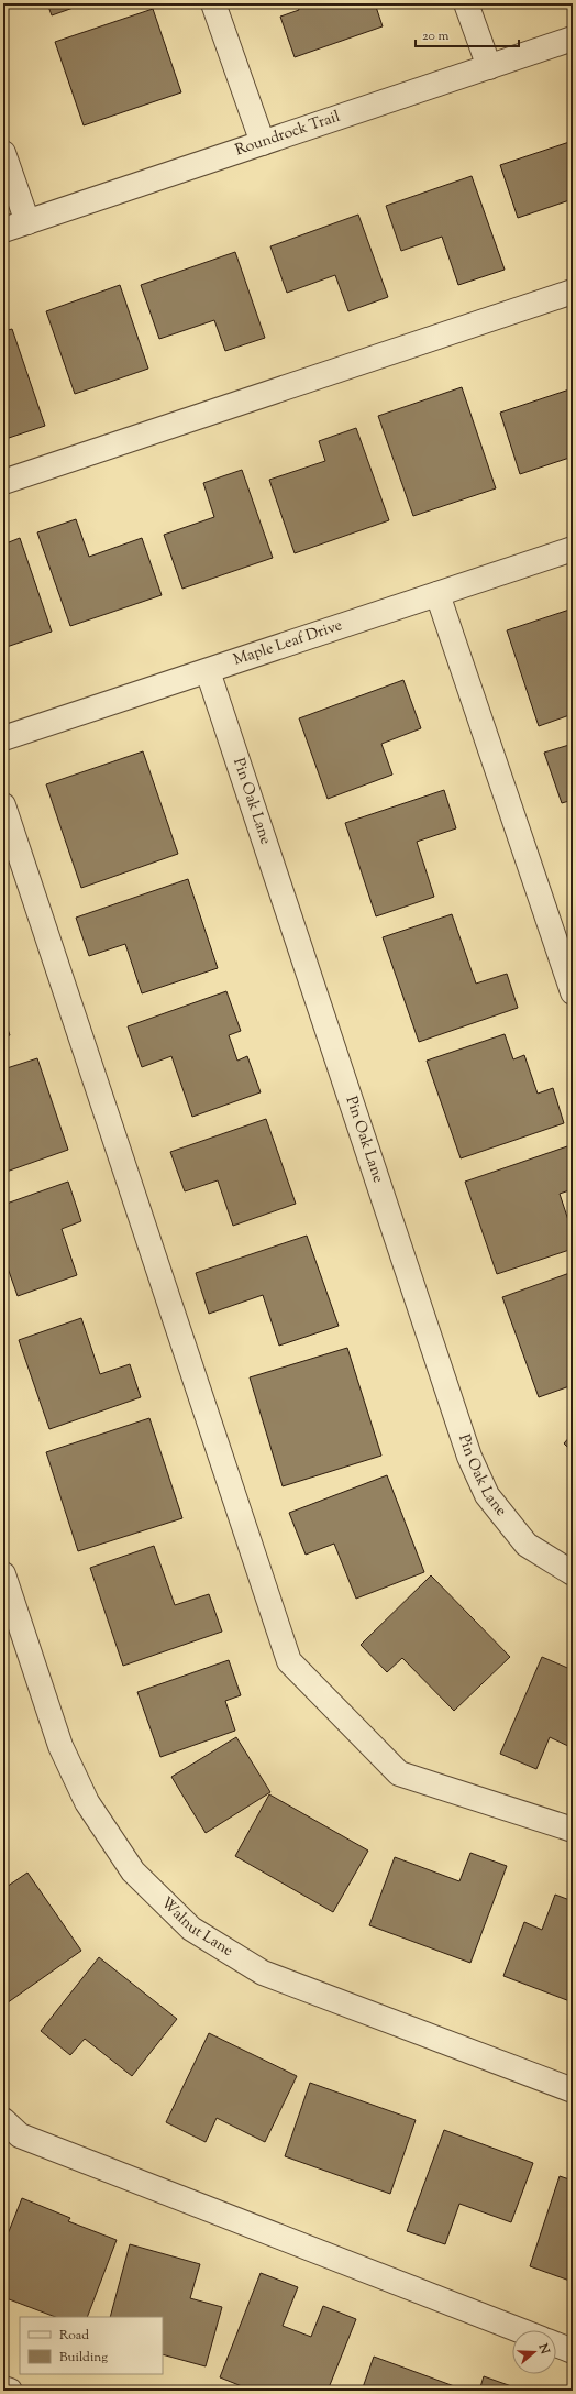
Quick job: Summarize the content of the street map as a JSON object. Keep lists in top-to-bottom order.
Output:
{
  "streets": {
    "street": [
      "Roundrock Trail",
      "Maple Leaf Drive",
      "Pin Oak Lane",
      "Walnut Lane"
    ]
  },
  "crossings": [
    ["Maple Leaf Drive", "Pin Oak Lane"]
  ],
  "legend": ["Road", "Building"],
  "scale_bar": "20 m",
  "north": "right"
}
